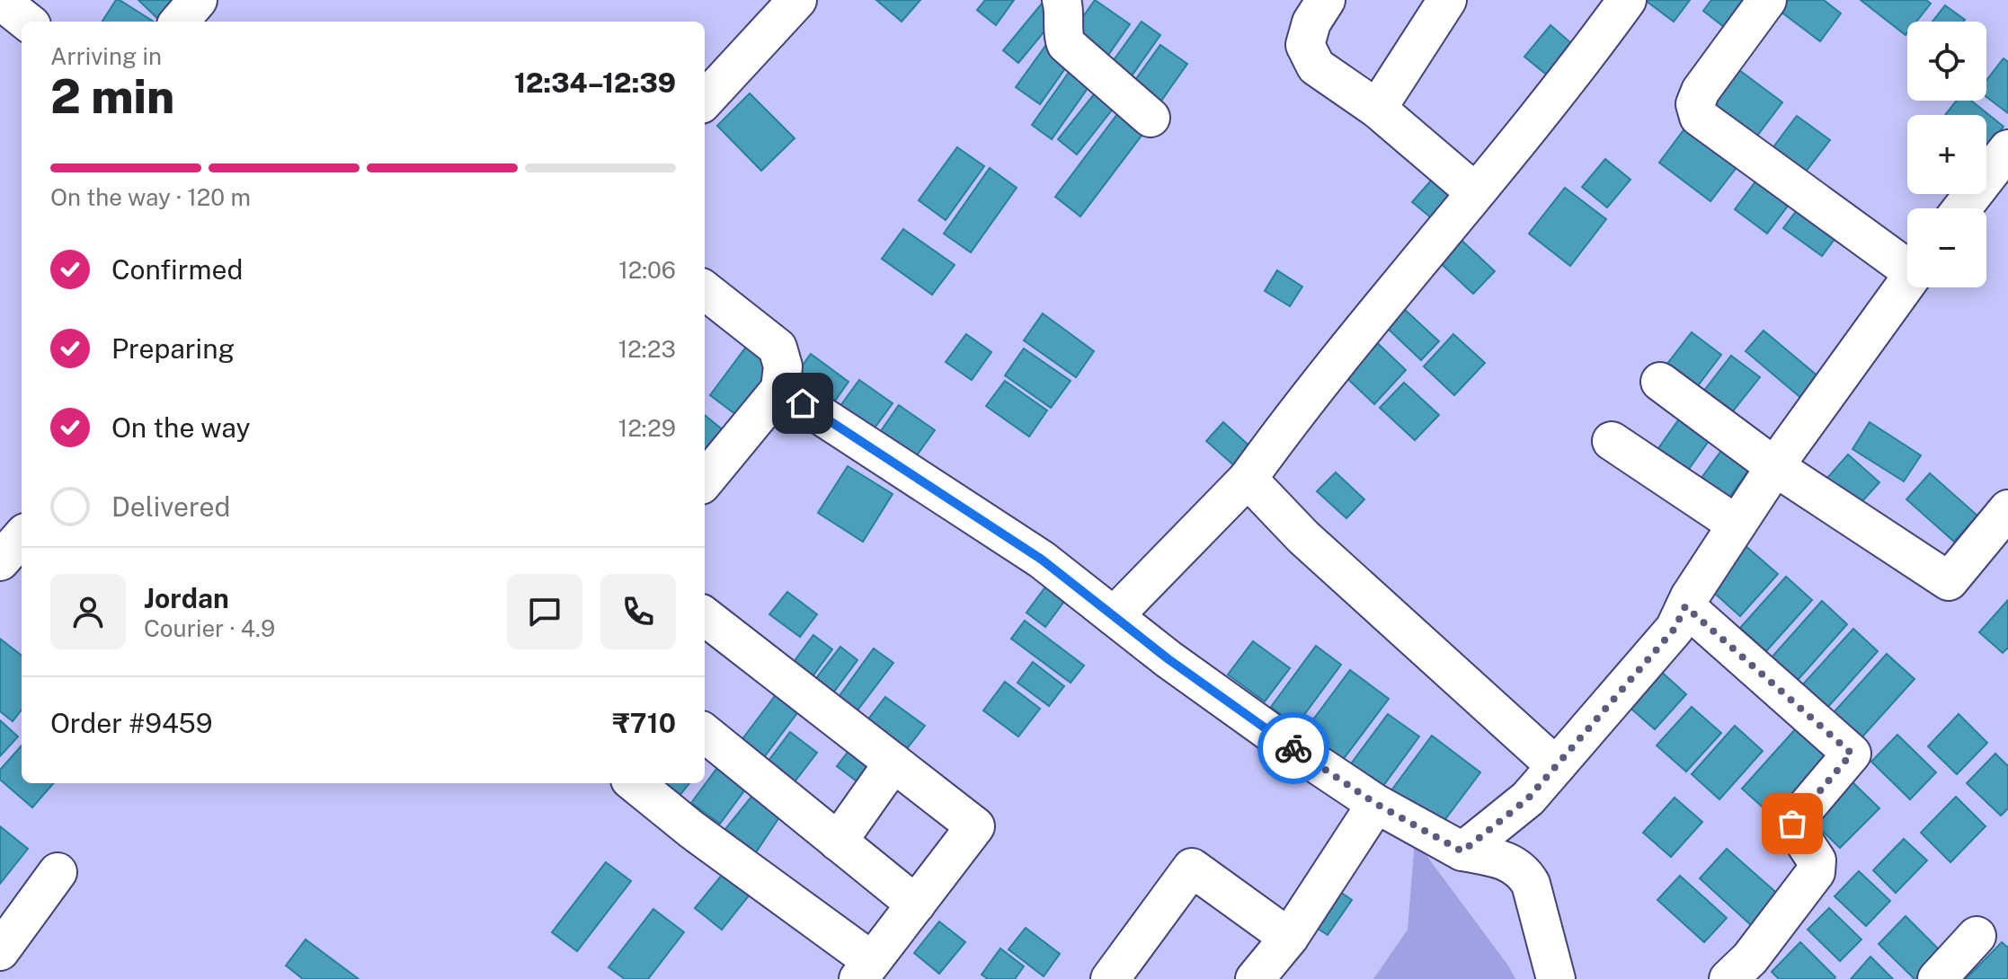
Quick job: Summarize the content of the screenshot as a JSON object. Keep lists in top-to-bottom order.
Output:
{
  "page": {
    "map_buttons": ["+", "−"],
    "heading": ["2 min", "Arriving in", "12:34–12:39"],
    "panel": [
      "Jordan",
      "Courier · 4.9",
      "Order #9459",
      "₹710"
    ],
    "bar": "On the way · 120 m",
    "list": [
      ["Confirmed", "12:06"],
      ["Preparing", "12:23"],
      ["On the way", "12:29"],
      "Delivered"
    ]
  }
}
